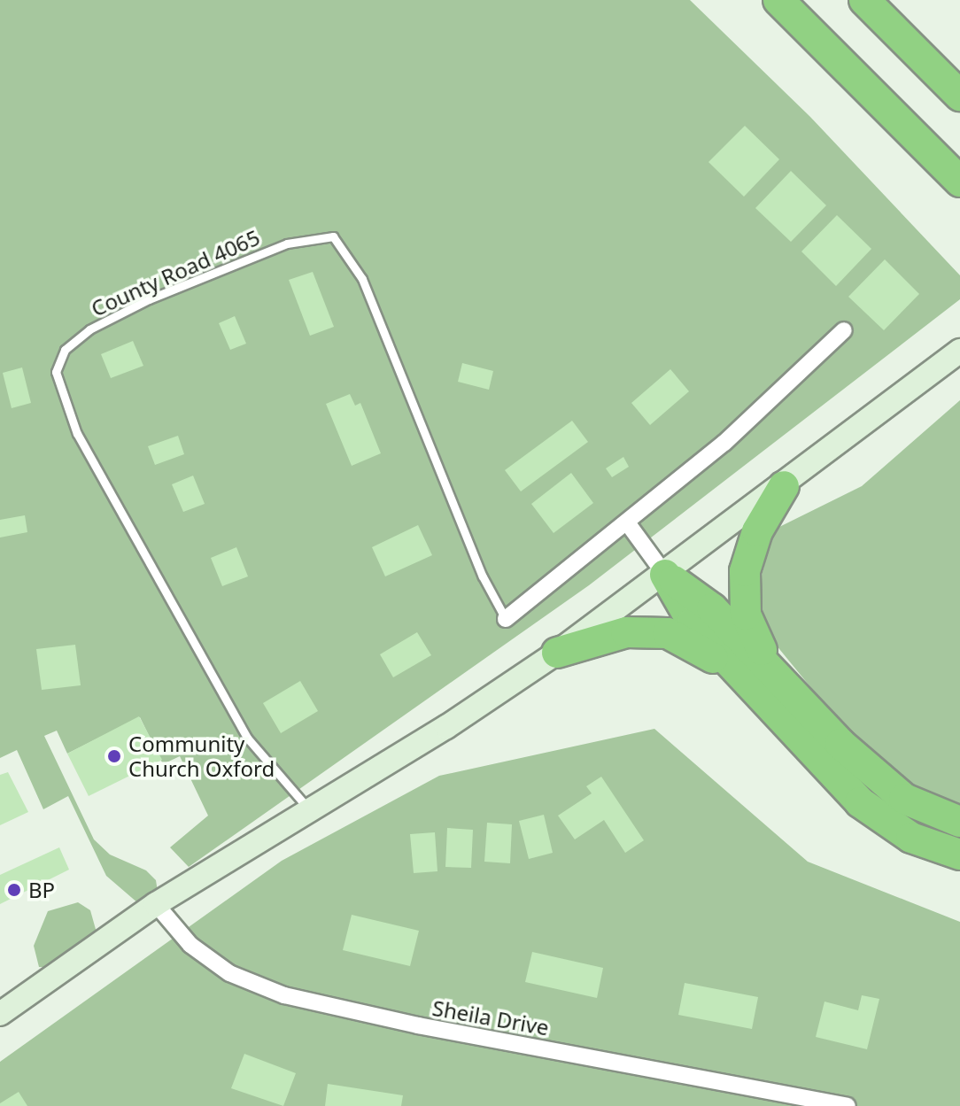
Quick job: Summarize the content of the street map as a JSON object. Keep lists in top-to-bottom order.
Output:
{
  "streets": {
    "street": ["Sheila Drive"],
    "lane": ["County Road 4065"]
  },
  "places": ["Community Church Oxford", "BP"]
}
